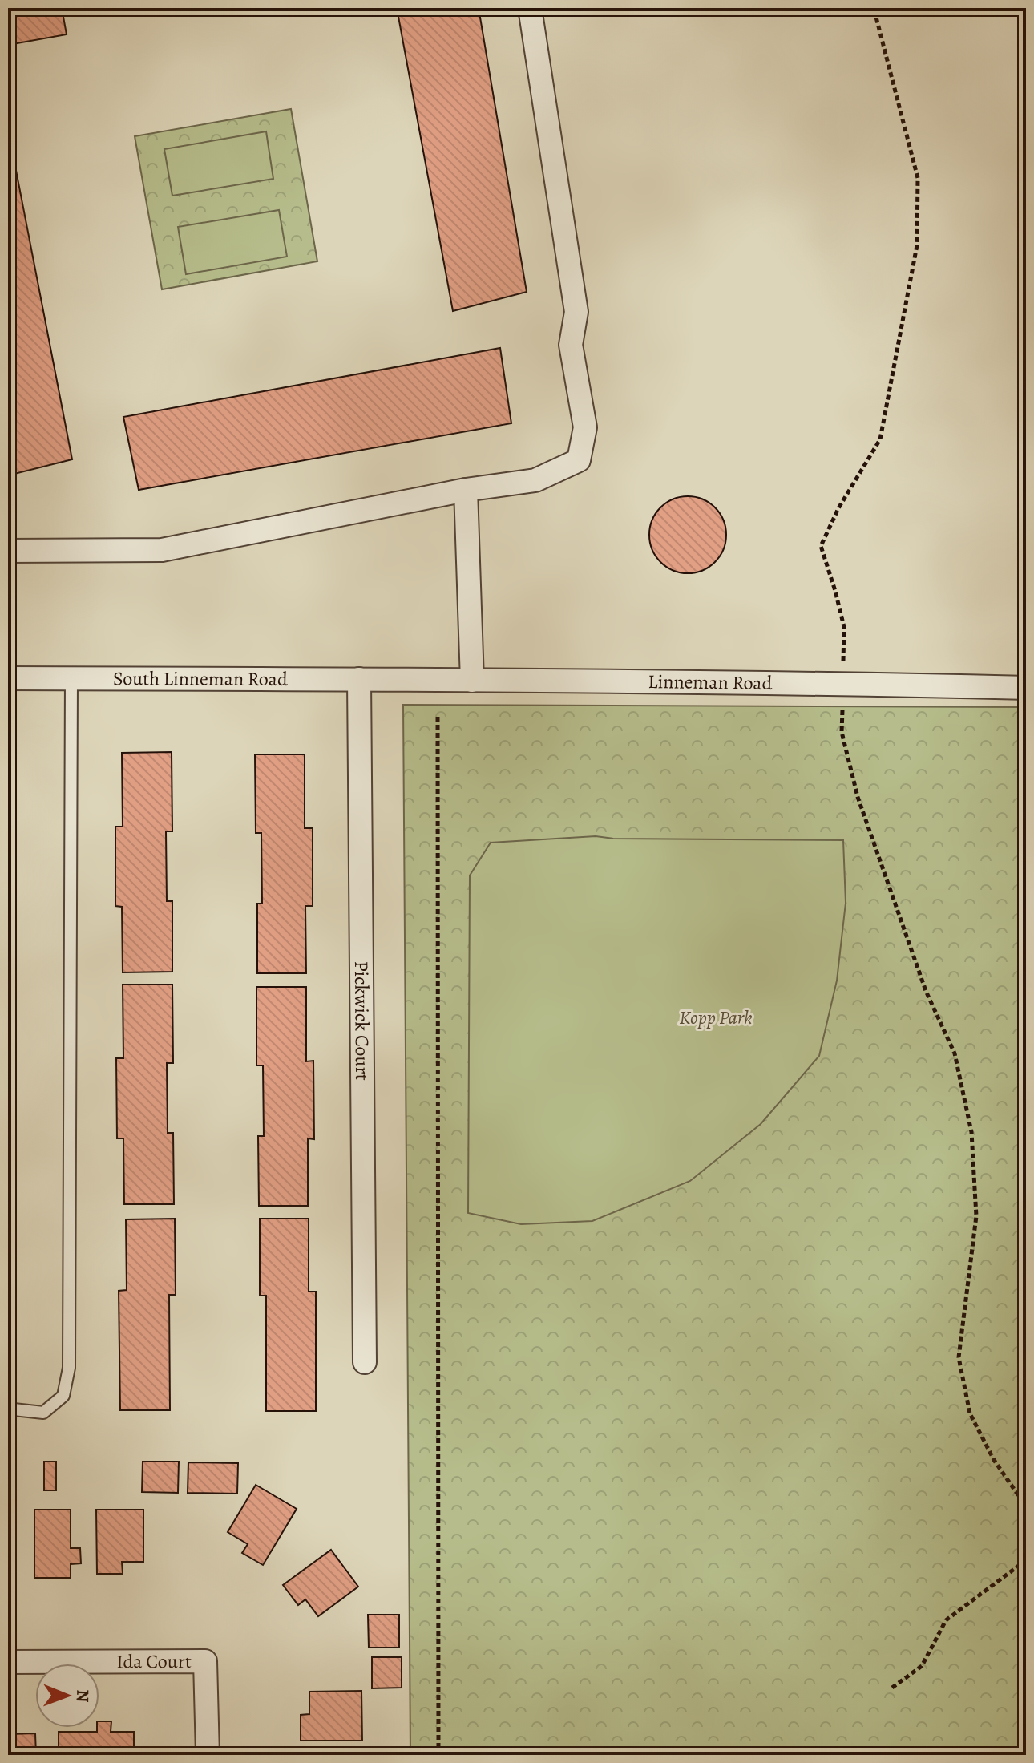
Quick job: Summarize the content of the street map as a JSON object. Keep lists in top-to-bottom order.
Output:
{
  "streets": {
    "street": [
      "South Linneman Road",
      "Linneman Road",
      "Pickwick Court",
      "Ida Court"
    ]
  },
  "crossings": [
    ["South Linneman Road", "Linneman Road"],
    ["South Linneman Road", "Pickwick Court"]
  ],
  "parks": ["Kopp Park"],
  "north": "right"
}
